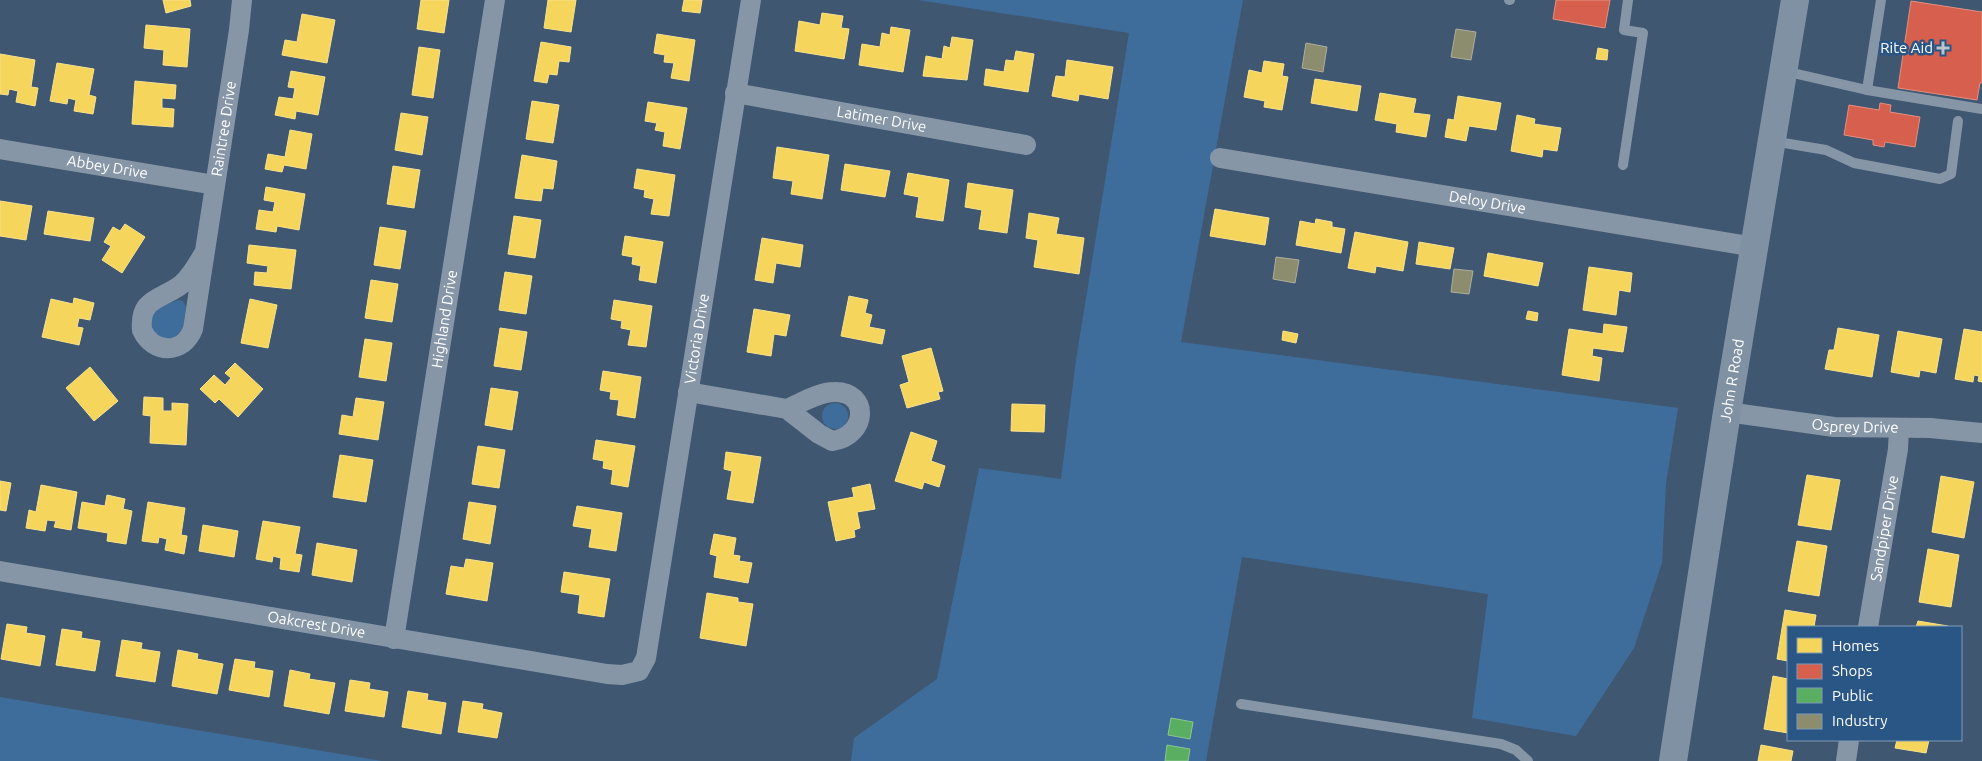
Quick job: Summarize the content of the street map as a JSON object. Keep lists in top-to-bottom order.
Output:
{
  "streets": {
    "main road": ["John R Road"],
    "street": [
      "Latimer Drive",
      "Raintree Drive",
      "Abbey Drive",
      "Deloy Drive",
      "Highland Drive",
      "Victoria Drive",
      "Osprey Drive",
      "Sandpiper Drive",
      "Oakcrest Drive"
    ]
  },
  "crossings": [
    ["Latimer Drive", "Victoria Drive"],
    ["Raintree Drive", "Abbey Drive"],
    ["Deloy Drive", "John R Road"],
    ["Highland Drive", "Oakcrest Drive"],
    ["Victoria Drive", "Oakcrest Drive"],
    ["John R Road", "Osprey Drive"],
    ["Osprey Drive", "Sandpiper Drive"]
  ],
  "places": {
    "health": ["Rite Aid"]
  },
  "legend": [
    "Homes",
    "Shops",
    "Public",
    "Industry"
  ]
}
